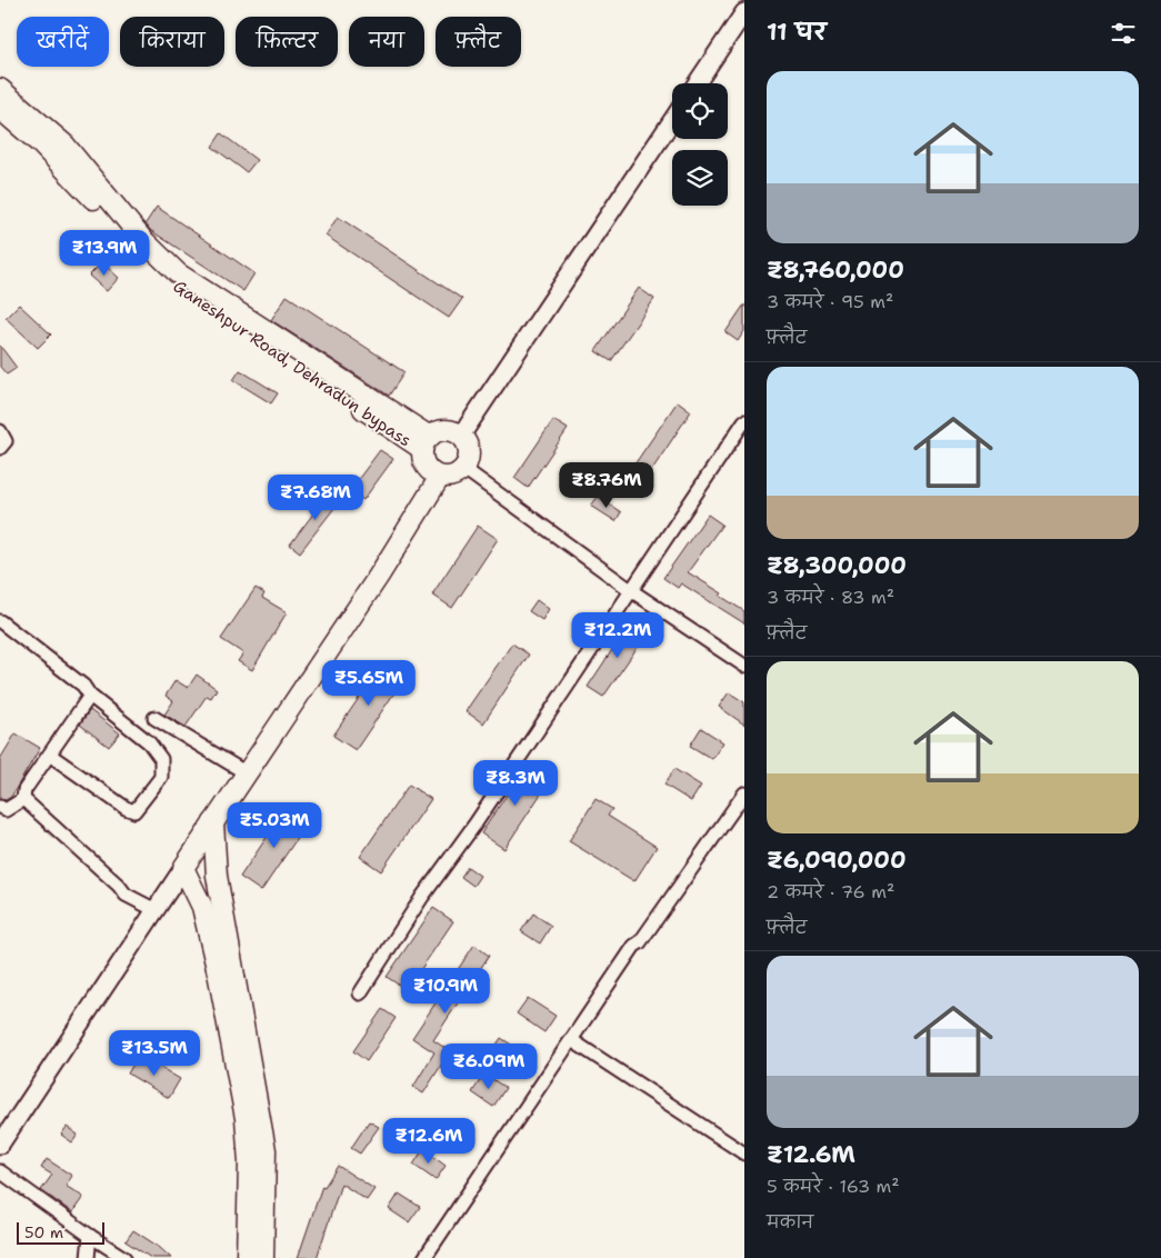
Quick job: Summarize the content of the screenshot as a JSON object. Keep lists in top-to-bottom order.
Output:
{
  "streets": {
    "main road": ["Ganeshpur Road, Dehradun bypass"]
  },
  "scale_bar": "50 m",
  "page": {
    "heading": "11 घर",
    "chip": [
      "खरीदें",
      "किराया",
      "फ़िल्टर",
      "नया",
      "फ़्लैट"
    ],
    "list": [
      {
        "name": "₹8,760,000",
        "note": "3 कमरे · 95 m² · फ़्लैट"
      },
      {
        "name": "₹8,300,000",
        "note": "3 कमरे · 83 m² · फ़्लैट"
      },
      {
        "name": "₹6,090,000",
        "note": "2 कमरे · 76 m² · फ़्लैट"
      },
      {
        "name": "₹12.6M",
        "note": "5 कमरे · 163 m² · मकान"
      }
    ],
    "price": [
      "₹13.9M",
      "₹8.76M",
      "₹7.68M",
      "₹12.2M",
      "₹5.65M",
      "₹8.3M",
      "₹5.03M",
      "₹10.9M",
      "₹13.5M",
      "₹6.09M",
      "₹12.6M"
    ],
    "scale": "50 m"
  }
}
